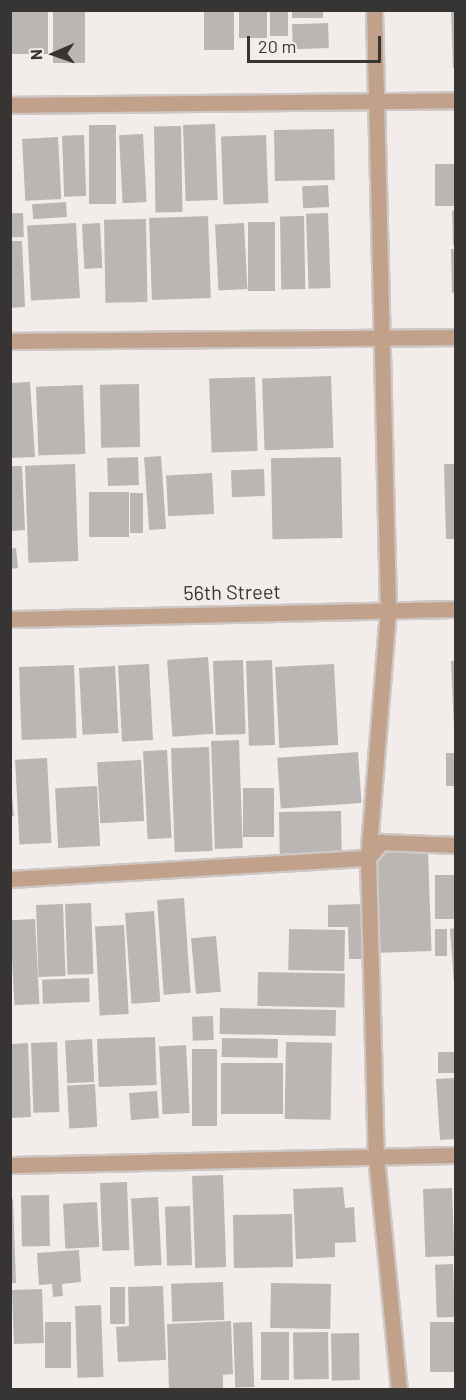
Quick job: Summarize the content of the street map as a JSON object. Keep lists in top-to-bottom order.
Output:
{
  "streets": {
    "street": ["56th Street"]
  },
  "scale_bar": "20 m",
  "north": "left"
}
